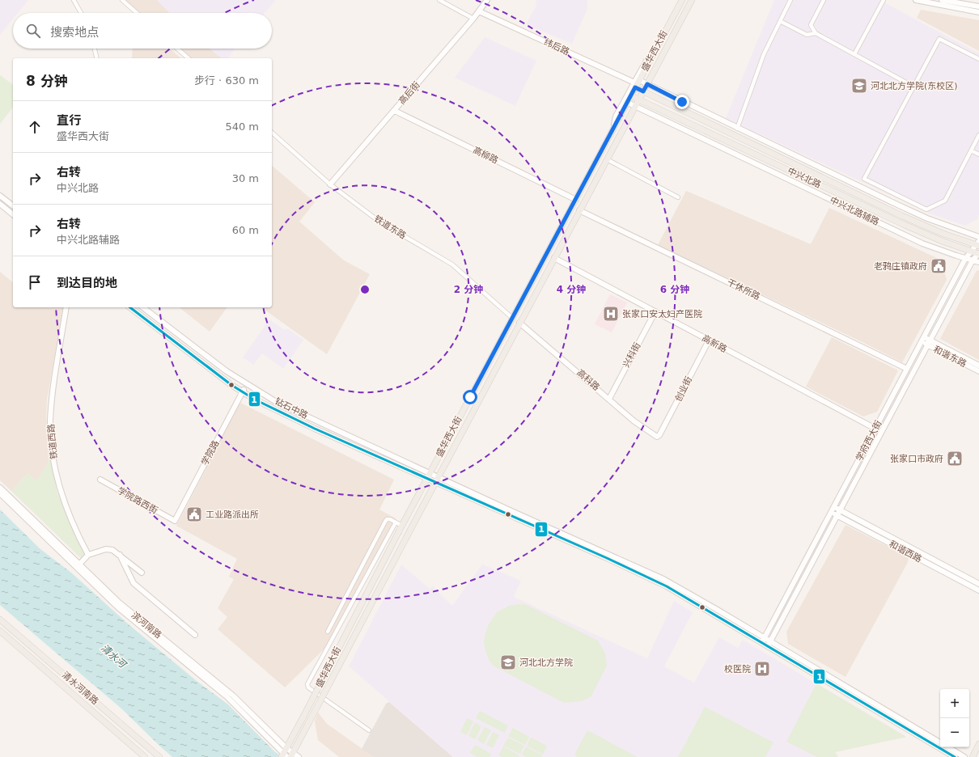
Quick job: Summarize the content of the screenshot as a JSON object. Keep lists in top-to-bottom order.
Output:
{
  "streets": {
    "main road": ["盛华西大街", "中兴北路", "清水河南路"],
    "street": [
      "纬后路",
      "高后街",
      "高柳路",
      "中兴北路辅路",
      "铁道东路",
      "干休所路",
      "高新路",
      "兴科街",
      "和谐东路",
      "高科路",
      "创业街",
      "钻石中路",
      "学府西大街",
      "铁道西路",
      "学院路",
      "学院路西街",
      "和谐西路",
      "滨河南路"
    ]
  },
  "crossings": [
    ["纬后路", "盛华西大街"],
    ["纬后路", "高后街"],
    ["纬后路", "中兴北路"],
    ["盛华西大街", "高柳路"],
    ["盛华西大街", "中兴北路"],
    ["盛华西大街", "中兴北路辅路"],
    ["盛华西大街", "铁道东路"],
    ["盛华西大街", "干休所路"],
    ["盛华西大街", "高新路"],
    ["盛华西大街", "高科路"],
    ["盛华西大街", "钻石中路"],
    ["盛华西大街", "滨河南路"],
    ["高后街", "高柳路"],
    ["高后街", "铁道东路"],
    ["中兴北路", "学府西大街"],
    ["中兴北路辅路", "学府西大街"],
    ["干休所路", "学府西大街"],
    ["高新路", "兴科街"],
    ["高新路", "创业街"],
    ["高新路", "学府西大街"],
    ["兴科街", "高科路"],
    ["和谐东路", "学府西大街"],
    ["高科路", "创业街"],
    ["钻石中路", "学府西大街"],
    ["钻石中路", "学院路"],
    ["学府西大街", "和谐西路"],
    ["学院路", "学院路西街"]
  ],
  "water": ["清水河"],
  "places": {
    "school or university": ["河北北方学院(东校区)", "河北北方学院"],
    "public building": ["老鸦庄镇政府", "张家口市政府", "工业路派出所"],
    "hospital": ["张家口安太妇产医院", "校医院"]
  },
  "lines": ["transit line 1"],
  "page": {
    "search": "搜索地点",
    "heading": ["8 分钟", "步行 · 630 m"],
    "list": [
      ["直行", "盛华西大街", "540 m"],
      ["右转", "中兴北路", "30 m"],
      ["右转", "中兴北路辅路", "60 m"],
      "到达目的地"
    ],
    "map_buttons": ["+", "−"]
  },
  "rings": ["2 分钟", "4 分钟", "6 分钟"]
}
